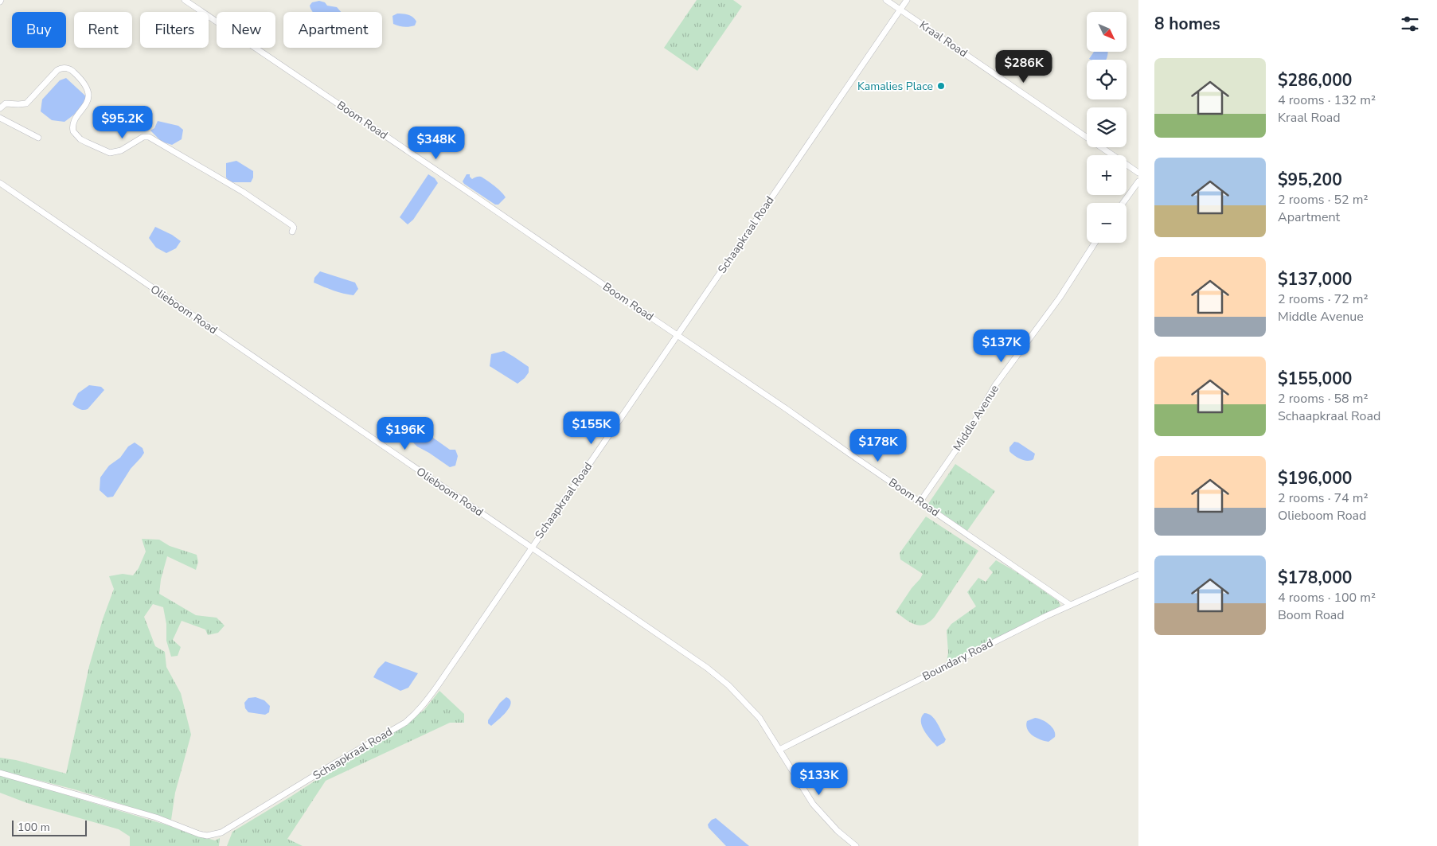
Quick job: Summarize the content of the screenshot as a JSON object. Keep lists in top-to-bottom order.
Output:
{
  "streets": {
    "street": [
      "Kraal Road",
      "Boom Road",
      "Schaapkraal Road",
      "Olieboom Road",
      "Middle Avenue",
      "Boundary Road"
    ]
  },
  "crossings": [
    ["Kraal Road", "Schaapkraal Road"],
    ["Boom Road", "Schaapkraal Road"],
    ["Boom Road", "Middle Avenue"],
    ["Boom Road", "Boundary Road"],
    ["Schaapkraal Road", "Olieboom Road"],
    ["Olieboom Road", "Boundary Road"]
  ],
  "places": ["Kamalies Place"],
  "scale_bar": "100 m",
  "north": "bottom right",
  "page": {
    "heading": "8 homes",
    "map_buttons": ["+", "−"],
    "chip": [
      "Buy",
      "Rent",
      "Filters",
      "New",
      "Apartment"
    ],
    "list": [
      {
        "name": "$286,000",
        "note": "4 rooms · 132 m² · Kraal Road"
      },
      {
        "name": "$95,200",
        "note": "2 rooms · 52 m² · Apartment"
      },
      {
        "name": "$137,000",
        "note": "2 rooms · 72 m² · Middle Avenue"
      },
      {
        "name": "$155,000",
        "note": "2 rooms · 58 m² · Schaapkraal Road"
      },
      {
        "name": "$196,000",
        "note": "2 rooms · 74 m² · Olieboom Road"
      },
      {
        "name": "$178,000",
        "note": "4 rooms · 100 m² · Boom Road"
      }
    ],
    "price": [
      "$286K",
      "$95.2K",
      "$348K",
      "$137K",
      "$155K",
      "$196K",
      "$178K",
      "$133K"
    ],
    "scale": "100 m"
  }
}
